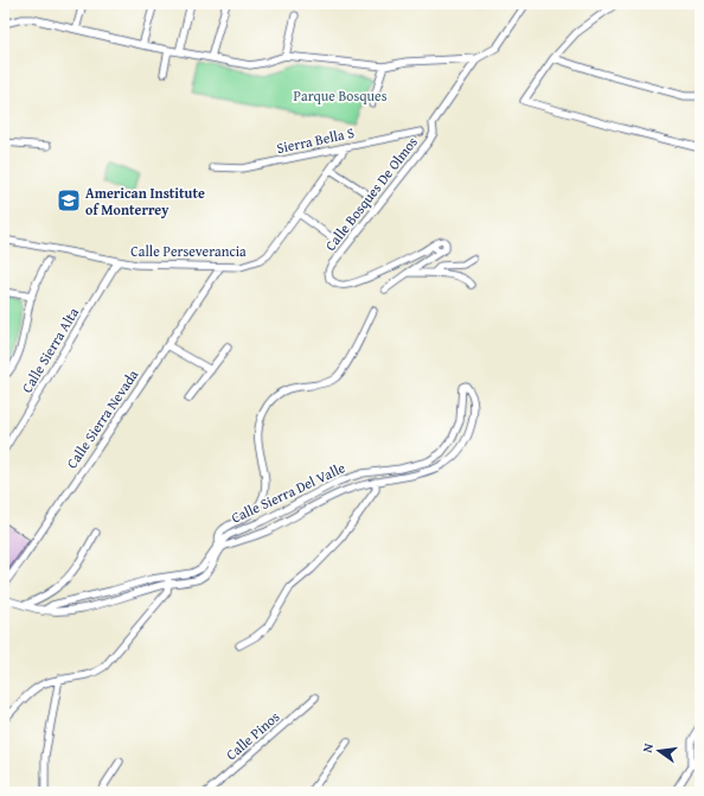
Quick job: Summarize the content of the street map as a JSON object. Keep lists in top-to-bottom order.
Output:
{
  "streets": {
    "street": [
      "Sierra Bella S",
      "Calle Bosques De Olmos",
      "Calle Perseverancia",
      "Calle Sierra Alta",
      "Calle Sierra Nevada",
      "Calle Sierra Del Valle",
      "Calle Pinos"
    ]
  },
  "crossings": [
    ["Sierra Bella S", "Calle Perseverancia"],
    ["Calle Perseverancia", "Calle Sierra Alta"],
    ["Calle Perseverancia", "Calle Sierra Nevada"]
  ],
  "parks": ["Parque Bosques"],
  "places": {
    "school or university": ["American Institute of Monterrey"]
  },
  "north": "left"
}
